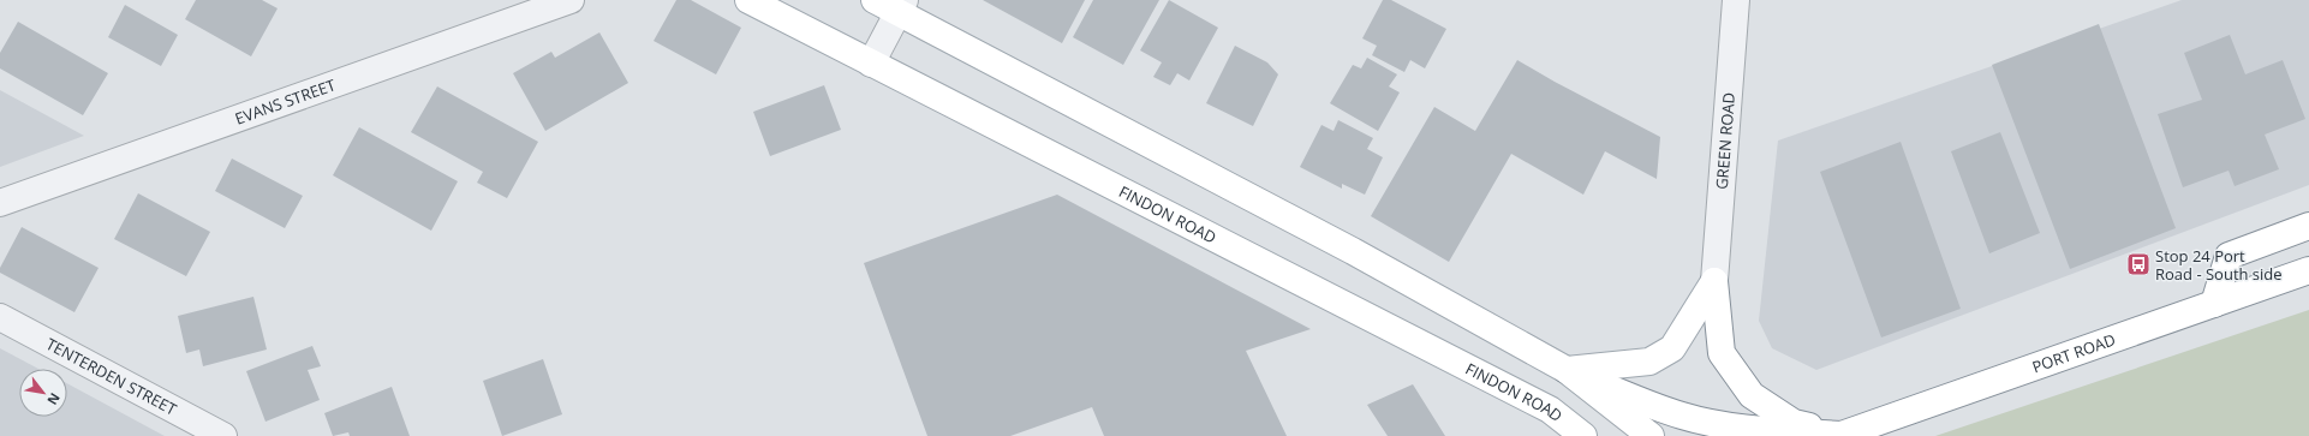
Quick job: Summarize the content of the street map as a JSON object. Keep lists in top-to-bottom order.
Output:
{
  "streets": {
    "main road": ["FINDON ROAD", "PORT ROAD"],
    "street": ["EVANS STREET", "GREEN ROAD", "TENTERDEN STREET"]
  },
  "places": {
    "bus stop": ["Stop 24 Port Road - South side"]
  },
  "north": "bottom right"
}
